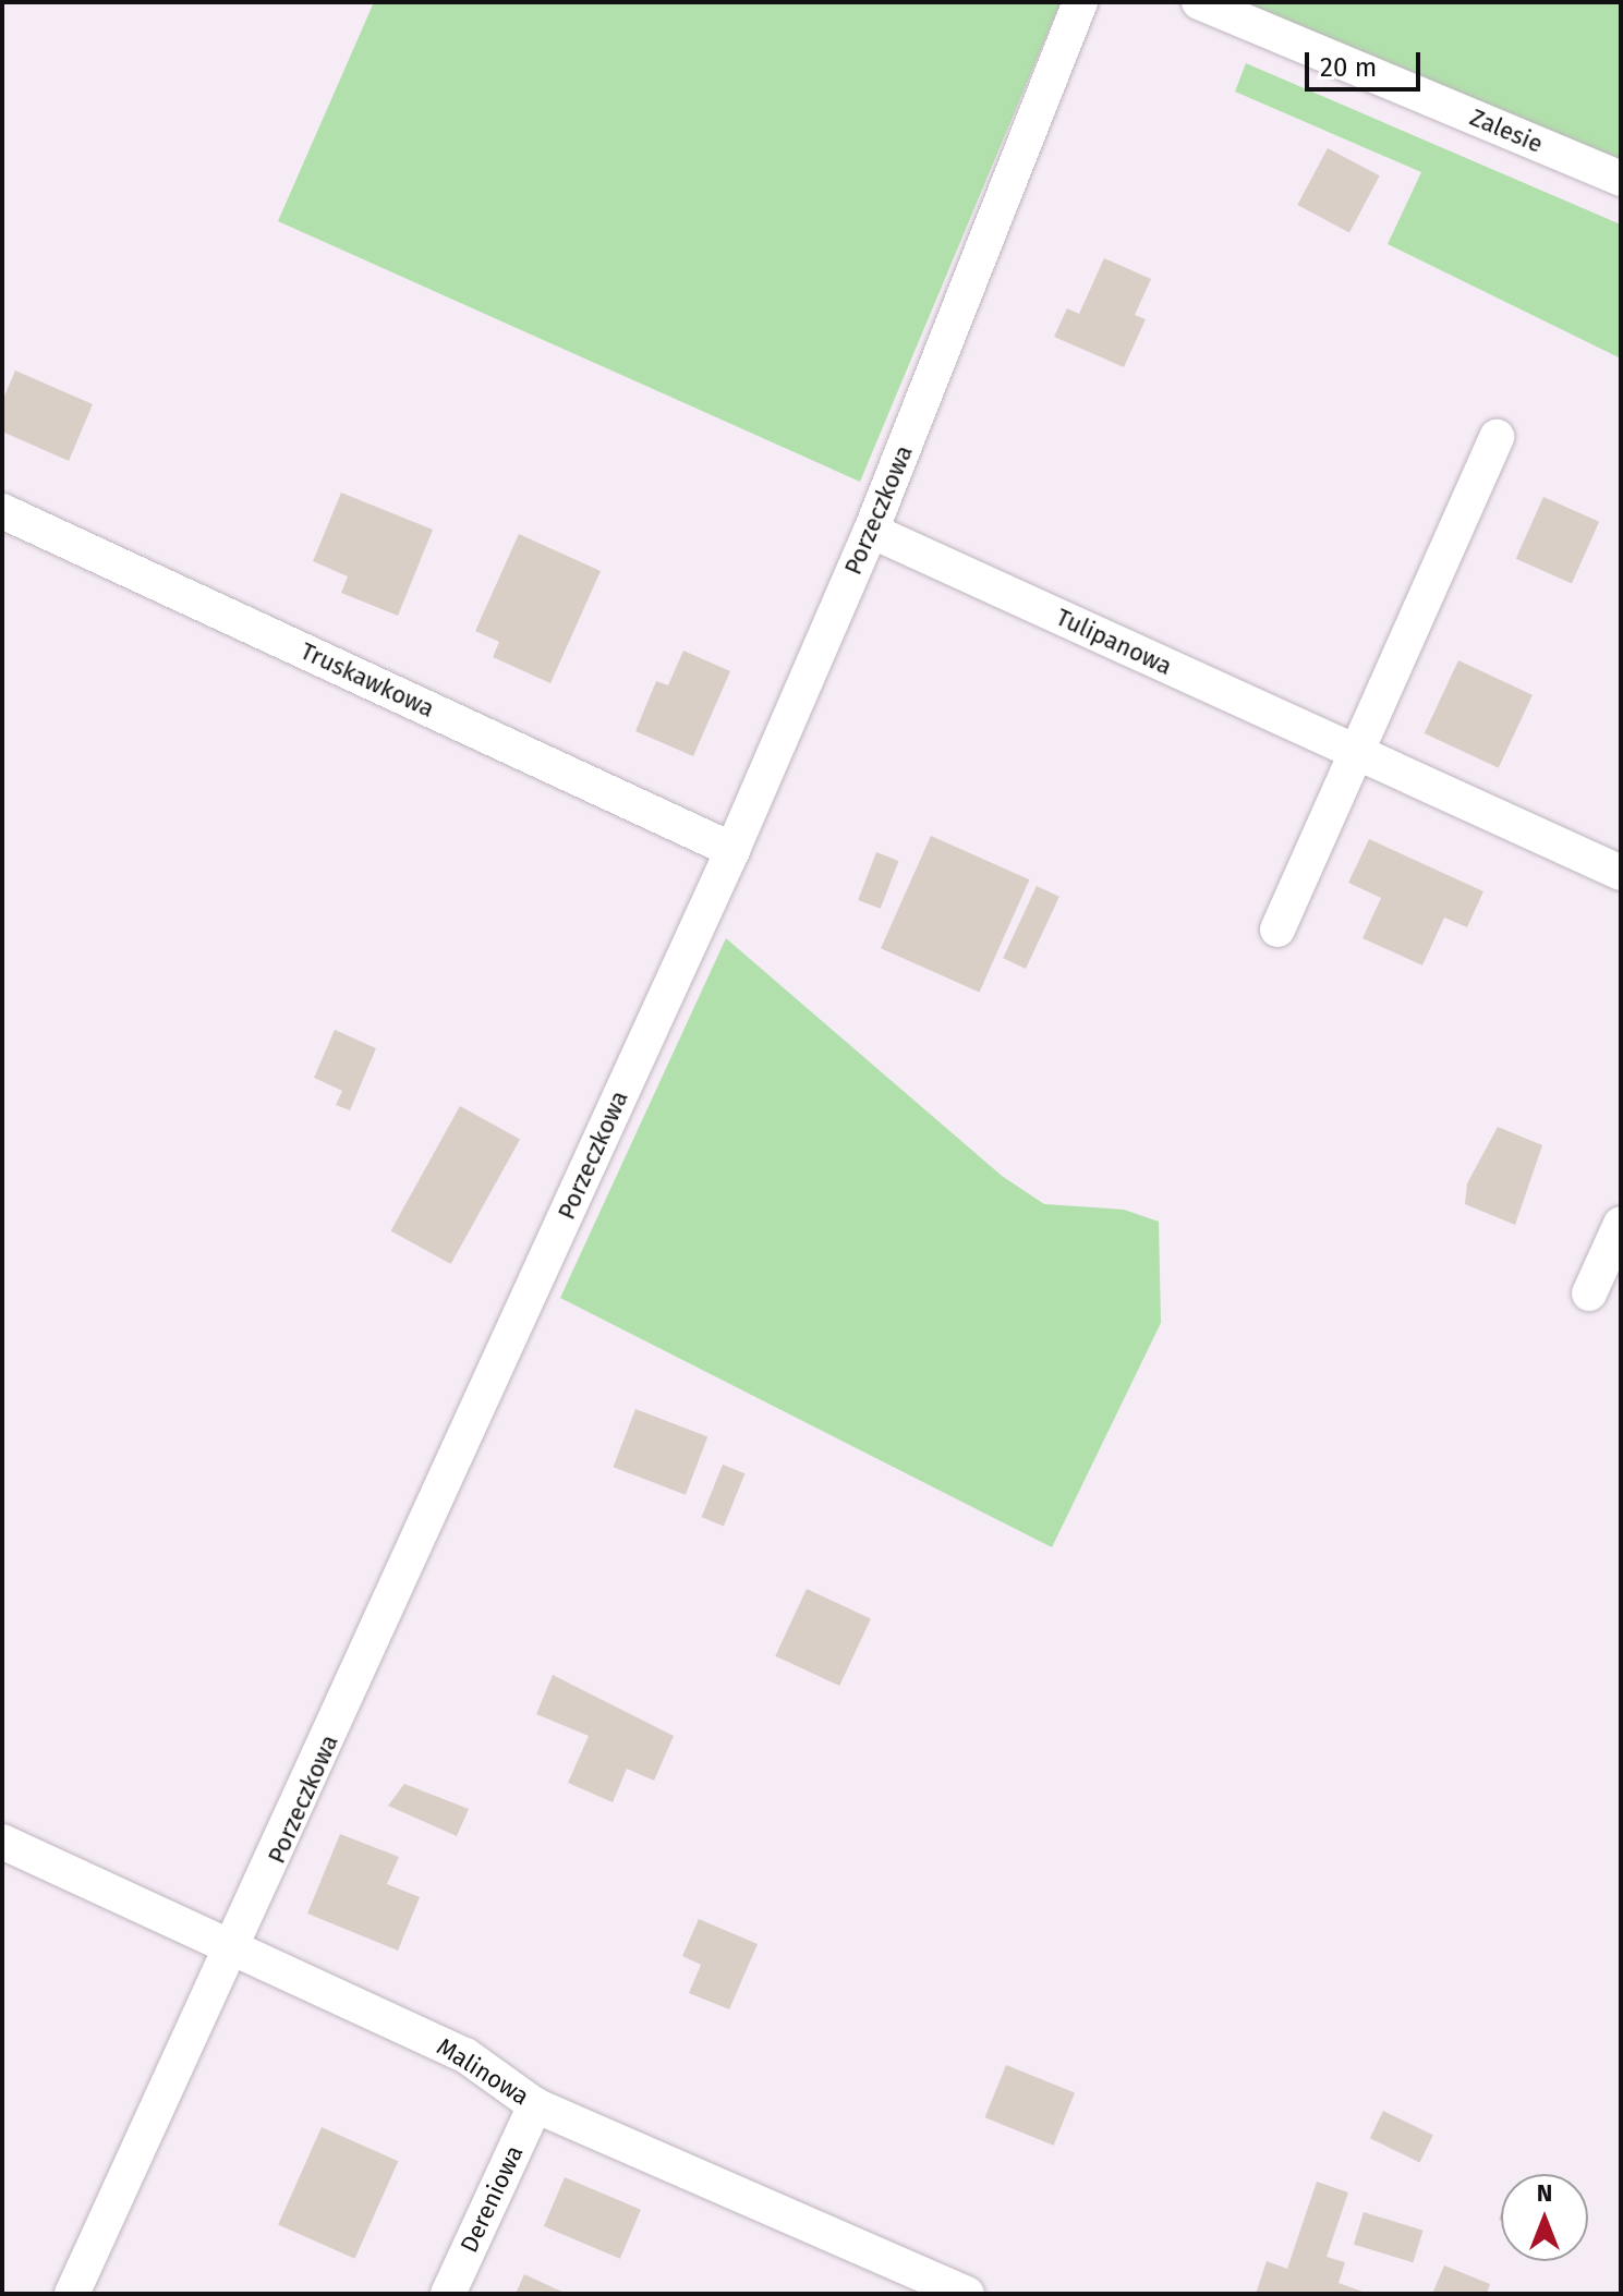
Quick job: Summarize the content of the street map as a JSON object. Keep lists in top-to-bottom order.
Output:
{
  "streets": {
    "street": [
      "Zalesie",
      "Porzeczkowa",
      "Tulipanowa",
      "Truskawkowa",
      "Malinowa",
      "Dereniowa"
    ]
  },
  "crossings": [
    ["Porzeczkowa", "Tulipanowa"],
    ["Porzeczkowa", "Truskawkowa"],
    ["Porzeczkowa", "Malinowa"],
    ["Malinowa", "Dereniowa"]
  ],
  "scale_bar": "20 m",
  "north": "top"
}
